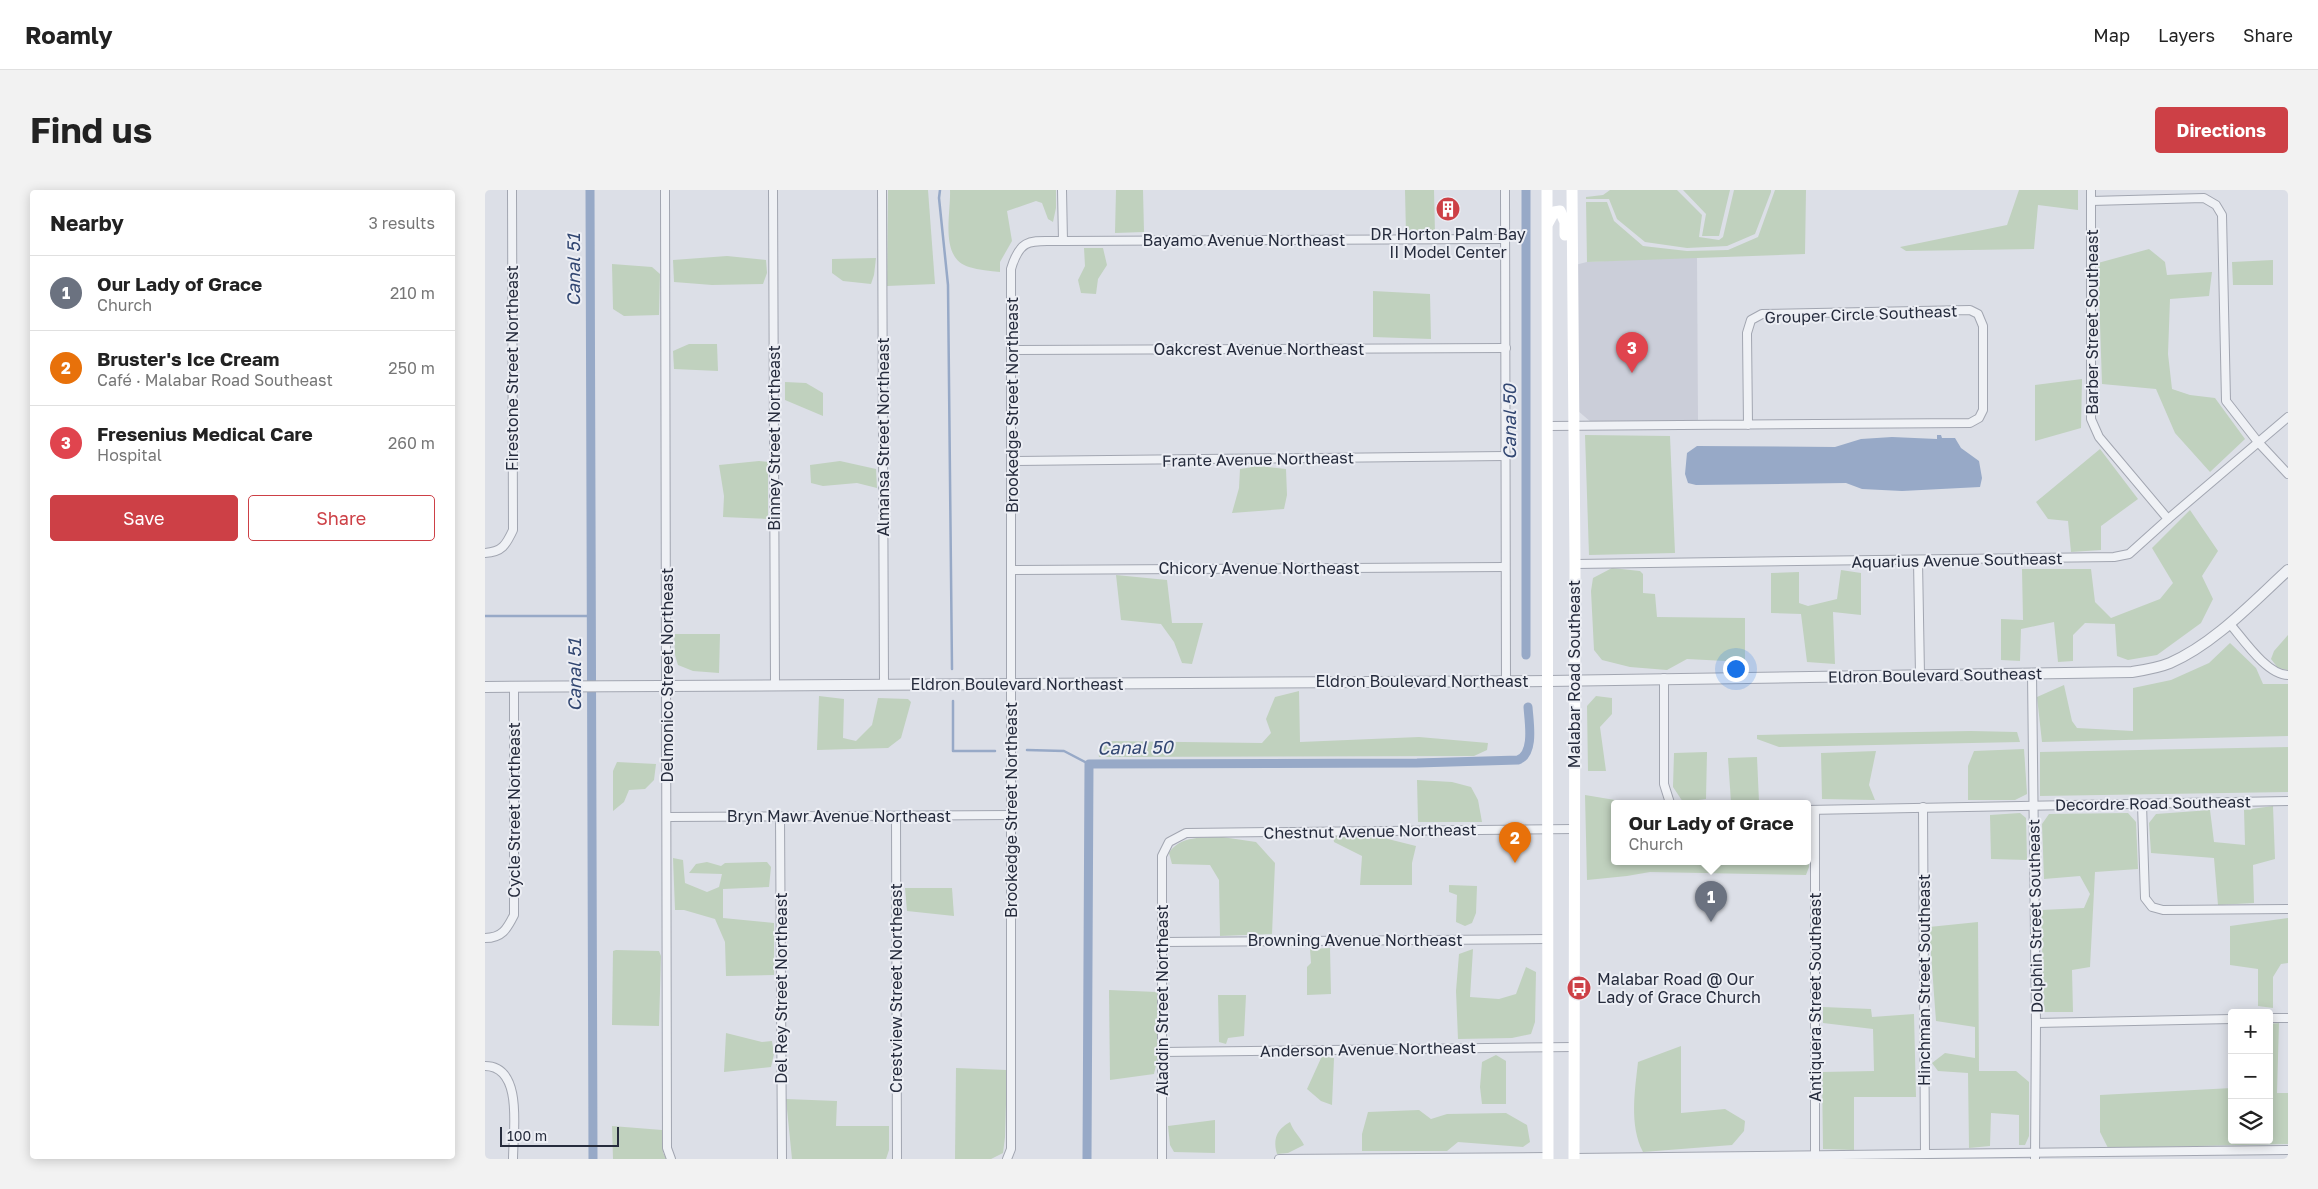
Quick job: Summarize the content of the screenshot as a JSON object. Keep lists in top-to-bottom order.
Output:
{
  "streets": {
    "main road": ["Malabar Road Southeast"],
    "street": [
      "Bayamo Avenue Northeast",
      "Grouper Circle Southeast",
      "Barber Street Southeast",
      "Oakcrest Avenue Northeast",
      "Firestone Street Northeast",
      "Brookedge Street Northeast",
      "Almansa Street Northeast",
      "Binney Street Northeast",
      "Frante Avenue Northeast",
      "Aquarius Avenue Southeast",
      "Chicory Avenue Northeast",
      "Delmonico Street Northeast",
      "Eldron Boulevard Southeast",
      "Eldron Boulevard Northeast",
      "Decordre Road Southeast",
      "Cycle Street Northeast",
      "Bryn Mawr Avenue Northeast",
      "Chestnut Avenue Northeast",
      "Dolphin Street Southeast",
      "Browning Avenue Northeast",
      "Hinchman Street Southeast",
      "Del Rey Street Northeast",
      "Crestview Street Northeast",
      "Antiquera Street Southeast",
      "Aladdin Street Northeast",
      "Anderson Avenue Northeast"
    ]
  },
  "crossings": [
    ["Bayamo Avenue Northeast", "Brookedge Street Northeast"],
    ["Grouper Circle Southeast", "Malabar Road Southeast"],
    ["Barber Street Southeast", "Aquarius Avenue Southeast"],
    ["Oakcrest Avenue Northeast", "Brookedge Street Northeast"],
    ["Brookedge Street Northeast", "Frante Avenue Northeast"],
    ["Brookedge Street Northeast", "Chicory Avenue Northeast"],
    ["Brookedge Street Northeast", "Eldron Boulevard Northeast"],
    ["Brookedge Street Northeast", "Bryn Mawr Avenue Northeast"],
    ["Almansa Street Northeast", "Eldron Boulevard Northeast"],
    ["Binney Street Northeast", "Eldron Boulevard Northeast"],
    ["Aquarius Avenue Southeast", "Malabar Road Southeast"],
    ["Malabar Road Southeast", "Eldron Boulevard Southeast"],
    ["Malabar Road Southeast", "Eldron Boulevard Northeast"],
    ["Malabar Road Southeast", "Chestnut Avenue Northeast"],
    ["Malabar Road Southeast", "Browning Avenue Northeast"],
    ["Malabar Road Southeast", "Anderson Avenue Northeast"],
    ["Delmonico Street Northeast", "Eldron Boulevard Northeast"],
    ["Delmonico Street Northeast", "Bryn Mawr Avenue Northeast"],
    ["Eldron Boulevard Southeast", "Eldron Boulevard Northeast"],
    ["Eldron Boulevard Southeast", "Dolphin Street Southeast"],
    ["Eldron Boulevard Northeast", "Cycle Street Northeast"],
    ["Decordre Road Southeast", "Dolphin Street Southeast"],
    ["Decordre Road Southeast", "Hinchman Street Southeast"],
    ["Decordre Road Southeast", "Antiquera Street Southeast"],
    ["Bryn Mawr Avenue Northeast", "Del Rey Street Northeast"],
    ["Bryn Mawr Avenue Northeast", "Crestview Street Northeast"],
    ["Chestnut Avenue Northeast", "Aladdin Street Northeast"],
    ["Browning Avenue Northeast", "Aladdin Street Northeast"],
    ["Aladdin Street Northeast", "Anderson Avenue Northeast"]
  ],
  "water": ["Canal 51", "Canal 50"],
  "places": {
    "building": ["DR Horton Palm Bay II Model Center"],
    "bus stop": ["Malabar Road @ Our Lady of Grace Church"]
  },
  "scale_bar": "100 m",
  "page": {
    "header": "Roamly",
    "nav": ["Map", "Layers", "Share"],
    "buttons": [
      "Directions",
      ["Save", "Share"]
    ],
    "title": "Find us",
    "heading": ["Nearby", "3 results"],
    "list": [
      {
        "mark": "1",
        "name": "Our Lady of Grace",
        "note": "Church",
        "value": "210 m"
      },
      {
        "mark": "2",
        "name": "Bruster's Ice Cream",
        "note": "Café · Malabar Road Southeast",
        "value": "250 m"
      },
      {
        "mark": "3",
        "name": "Fresenius Medical Care",
        "note": "Hospital",
        "value": "260 m"
      }
    ],
    "pins": ["3", "2", "1"],
    "popup": ["Our Lady of Grace", "Church"],
    "map_buttons": ["+", "−"],
    "scale": "100 m"
  }
}
